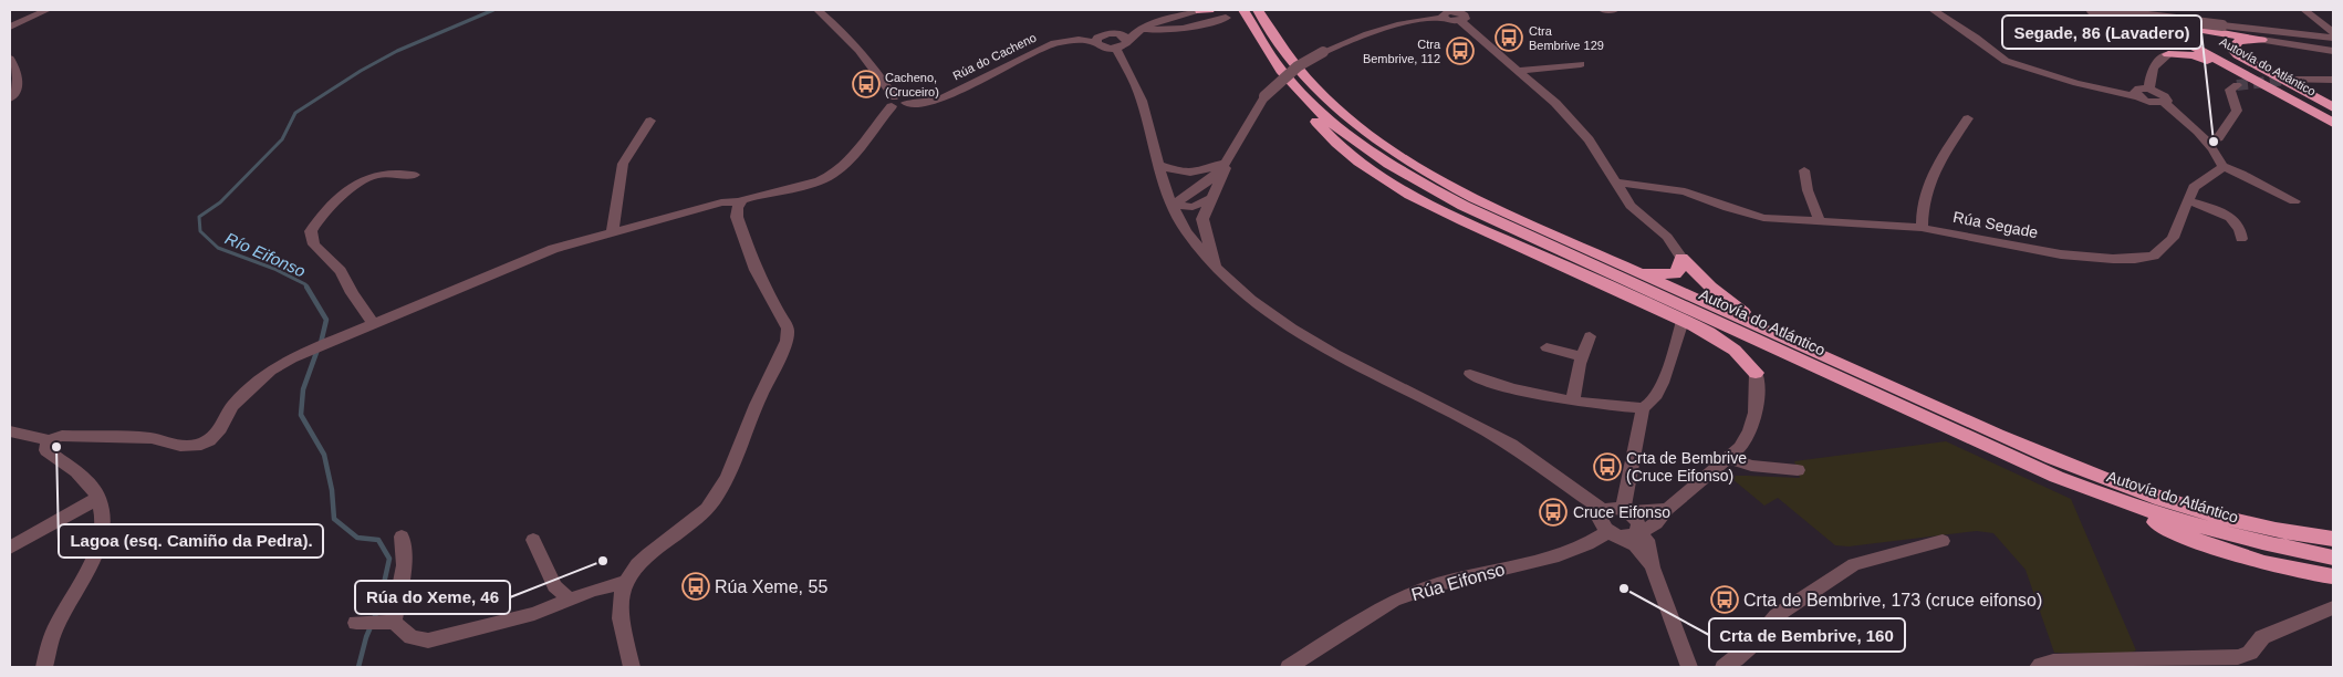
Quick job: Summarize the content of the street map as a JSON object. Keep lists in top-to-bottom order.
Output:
{
  "streets": {
    "highway": ["Autovía do Atlántico"],
    "street": ["Rúa do Cacheno", "Rúa Segade", "Rúa Eifonso"]
  },
  "water": ["Río Eifonso"],
  "places": {
    "bus stop": [
      "Ctra Bembrive 129",
      "Ctra Bembrive, 112",
      "Cacheno, (Cruceiro)",
      "Crta de Bembrive (Cruce Eifonso)",
      "Cruce Eifonso",
      "Rúa Xeme, 55",
      "Crta de Bembrive, 173 (cruce eifonso)"
    ],
    "other": [
      "Segade, 86 (Lavadero)",
      "Lagoa (esq. Camiño da Pedra).",
      "Rúa do Xeme, 46",
      "Crta de Bembrive, 160"
    ]
  }
}
